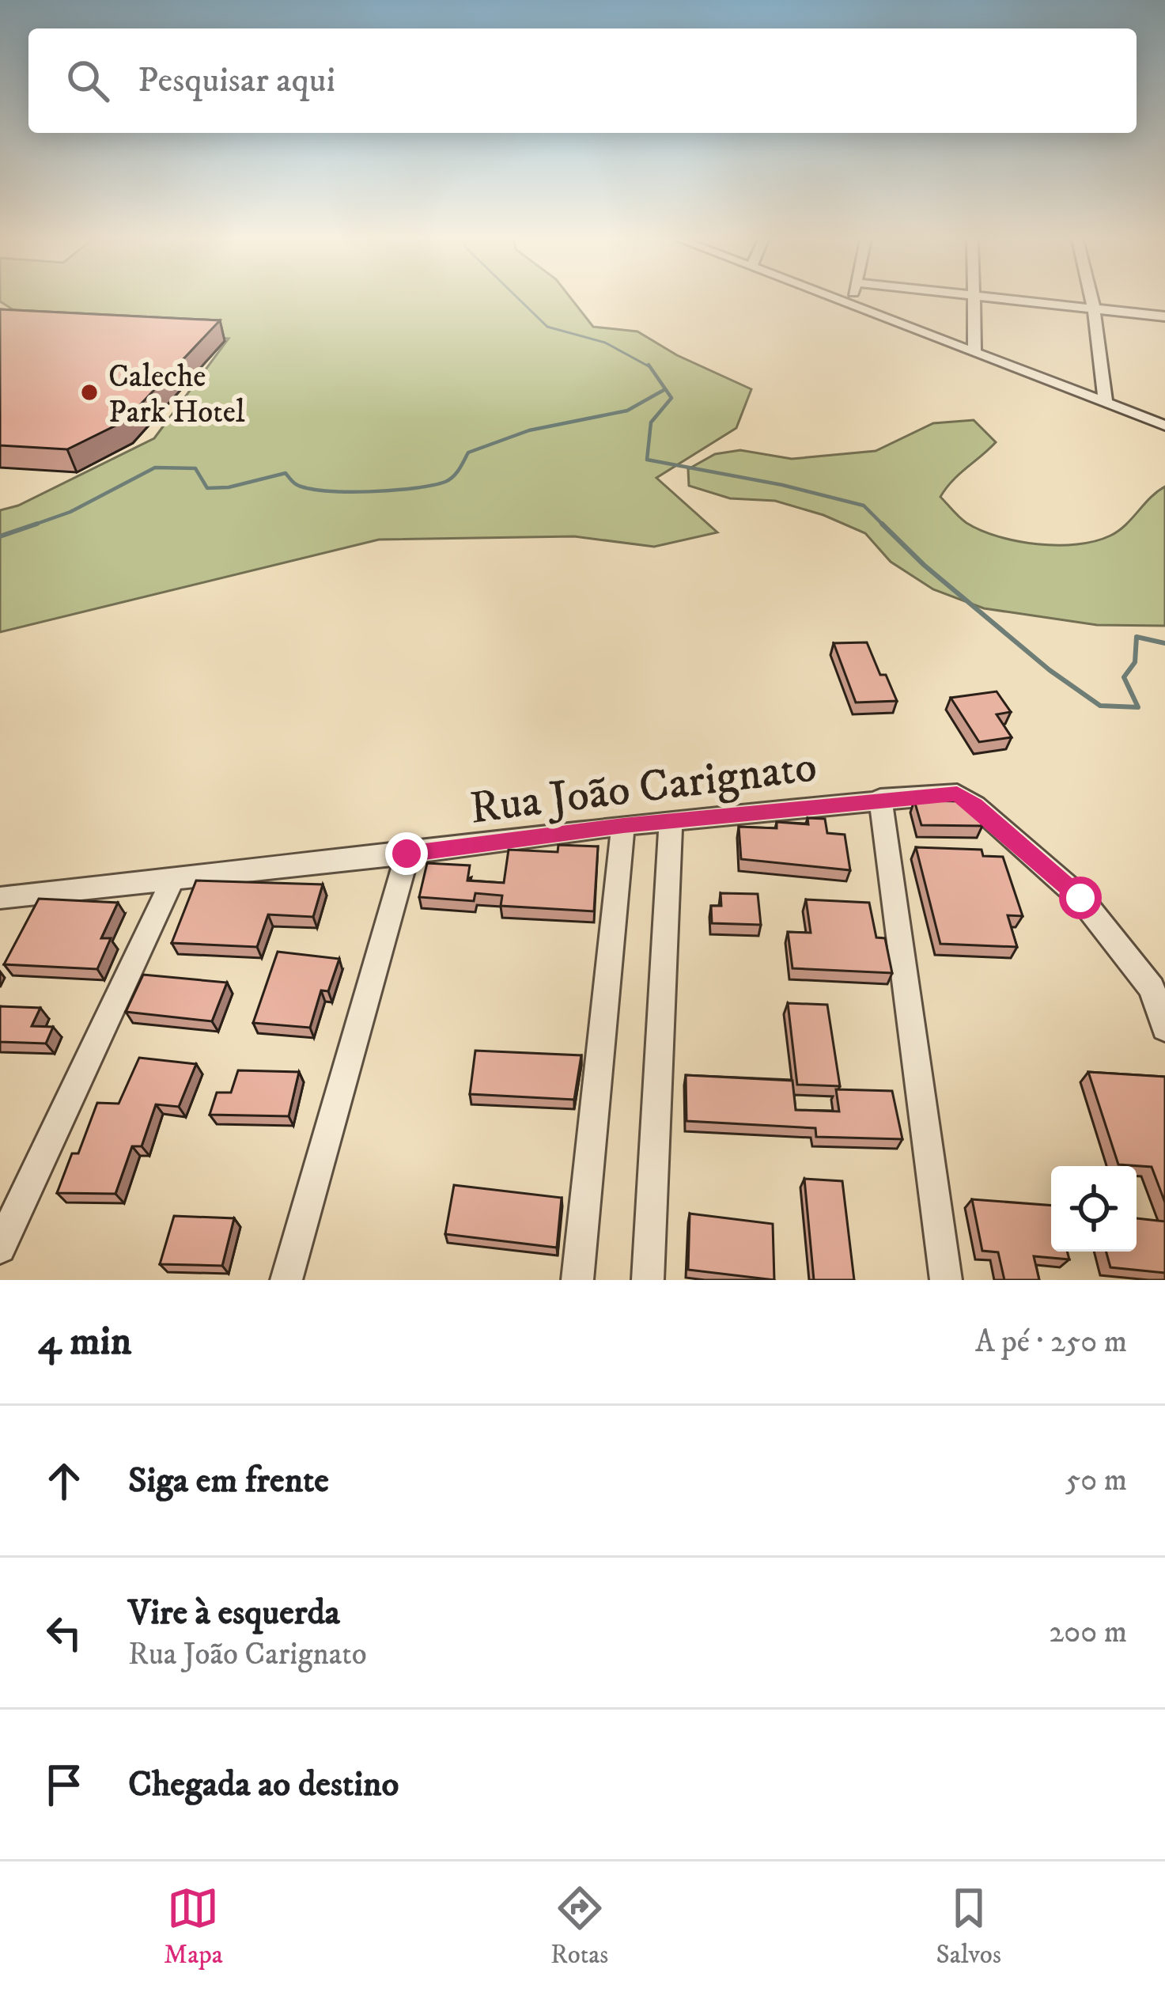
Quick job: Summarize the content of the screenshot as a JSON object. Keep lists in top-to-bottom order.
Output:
{
  "streets": {
    "street": ["Rua João Carignato"]
  },
  "places": ["Caleche Park Hotel"],
  "page": {
    "search": "Pesquisar aqui",
    "heading": ["4 min", "A pé · 250 m"],
    "list": [
      ["Siga em frente", "50 m"],
      ["Vire à esquerda", "Rua João Carignato", "200 m"],
      "Chegada ao destino"
    ],
    "nav": ["Mapa", "Rotas", "Salvos"]
  }
}
